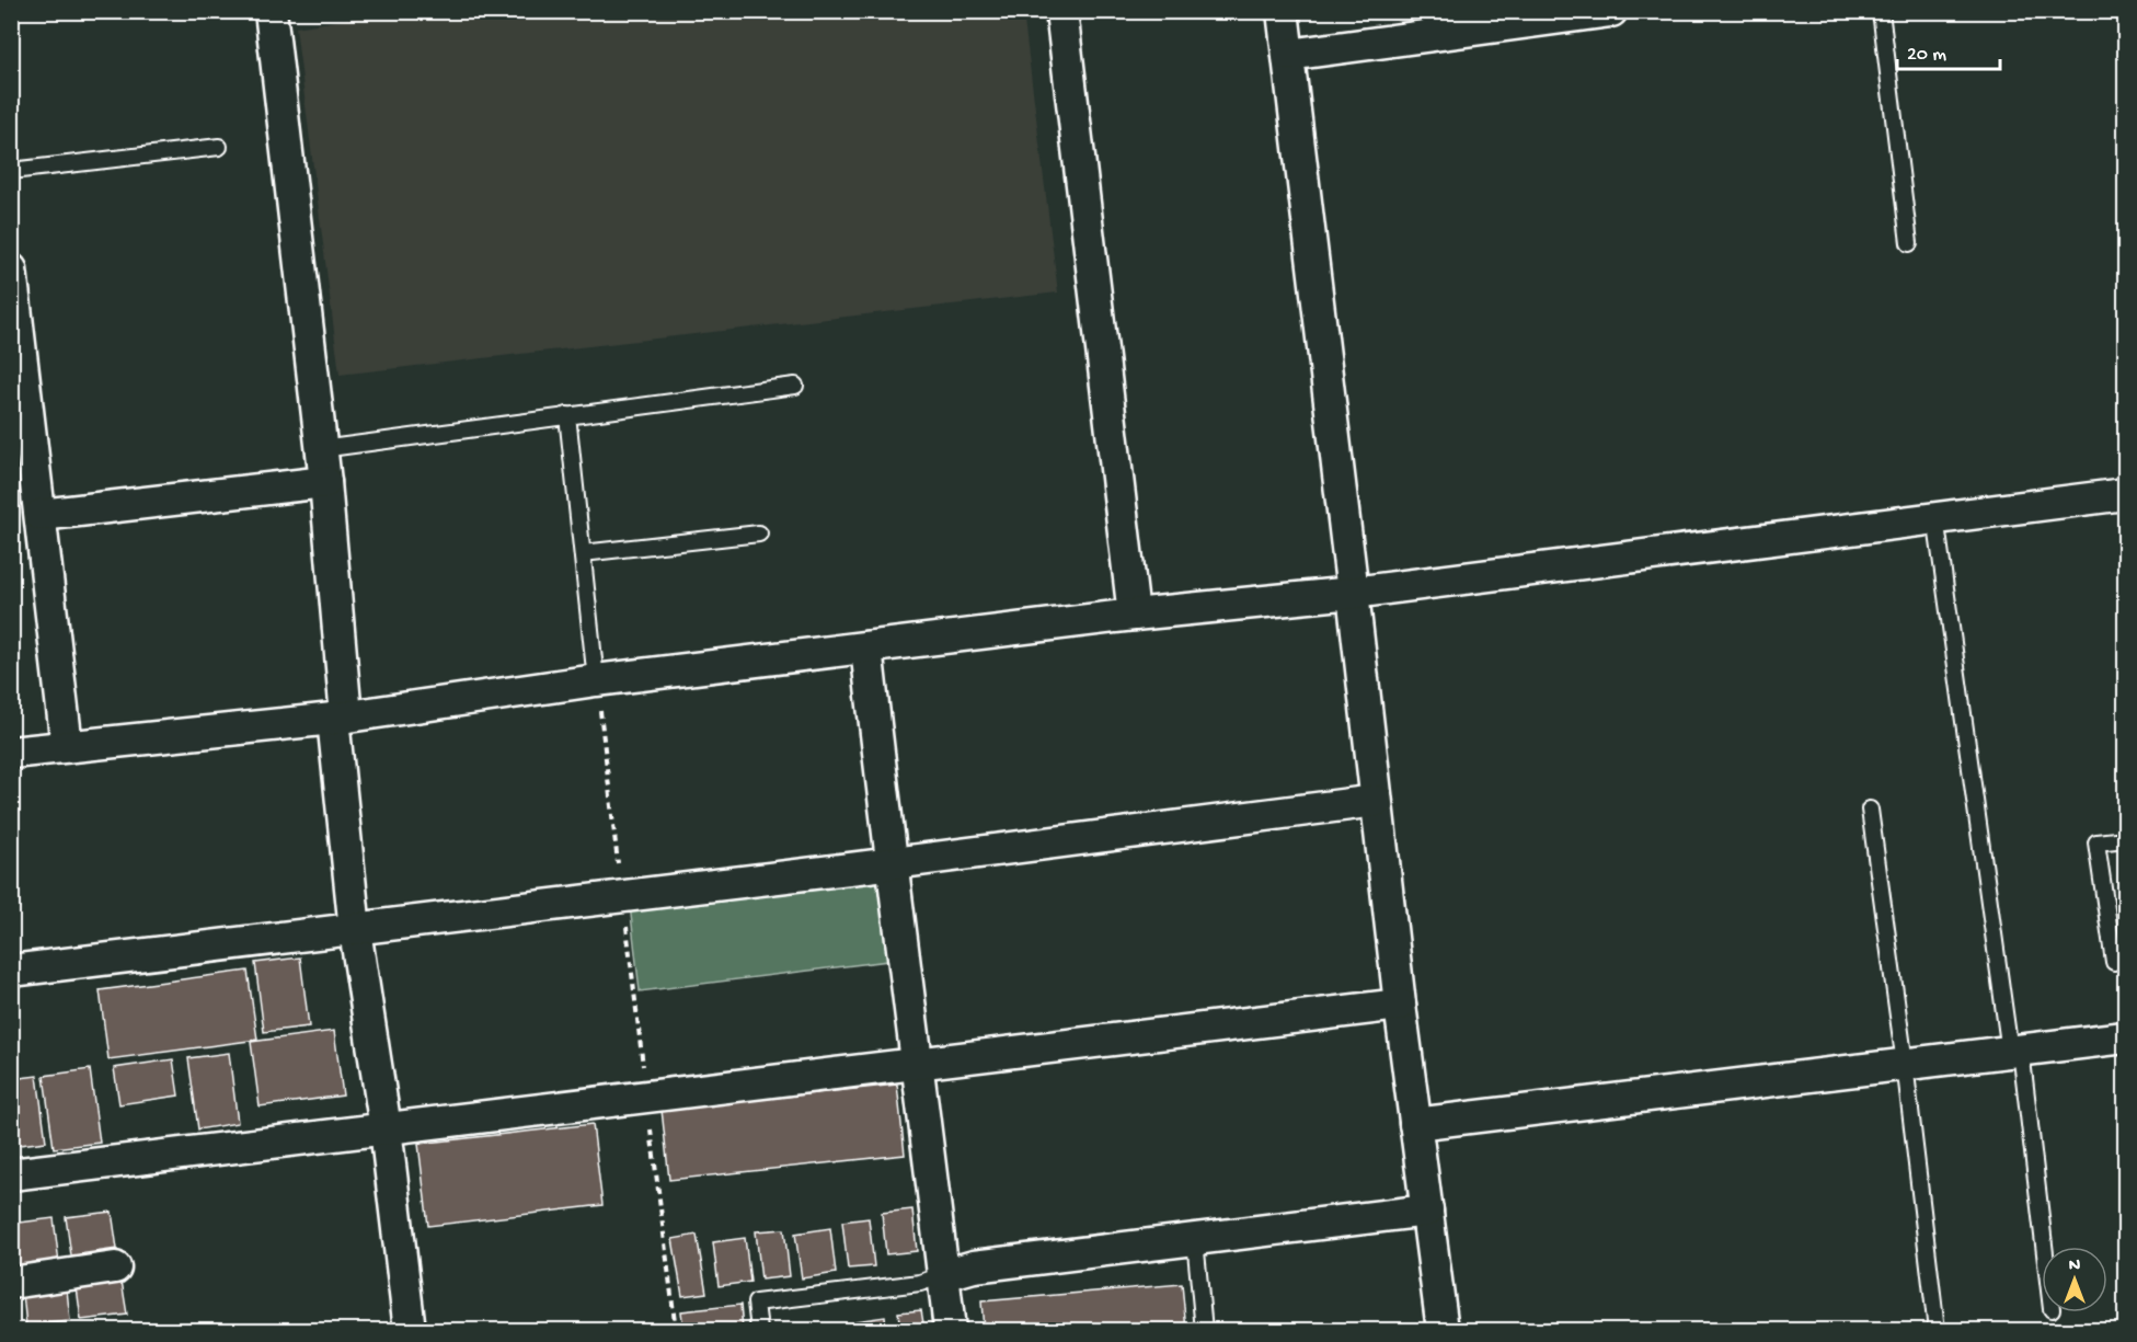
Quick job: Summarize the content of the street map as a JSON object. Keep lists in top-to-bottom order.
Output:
{
  "scale_bar": "20 m",
  "north": "top"
}
